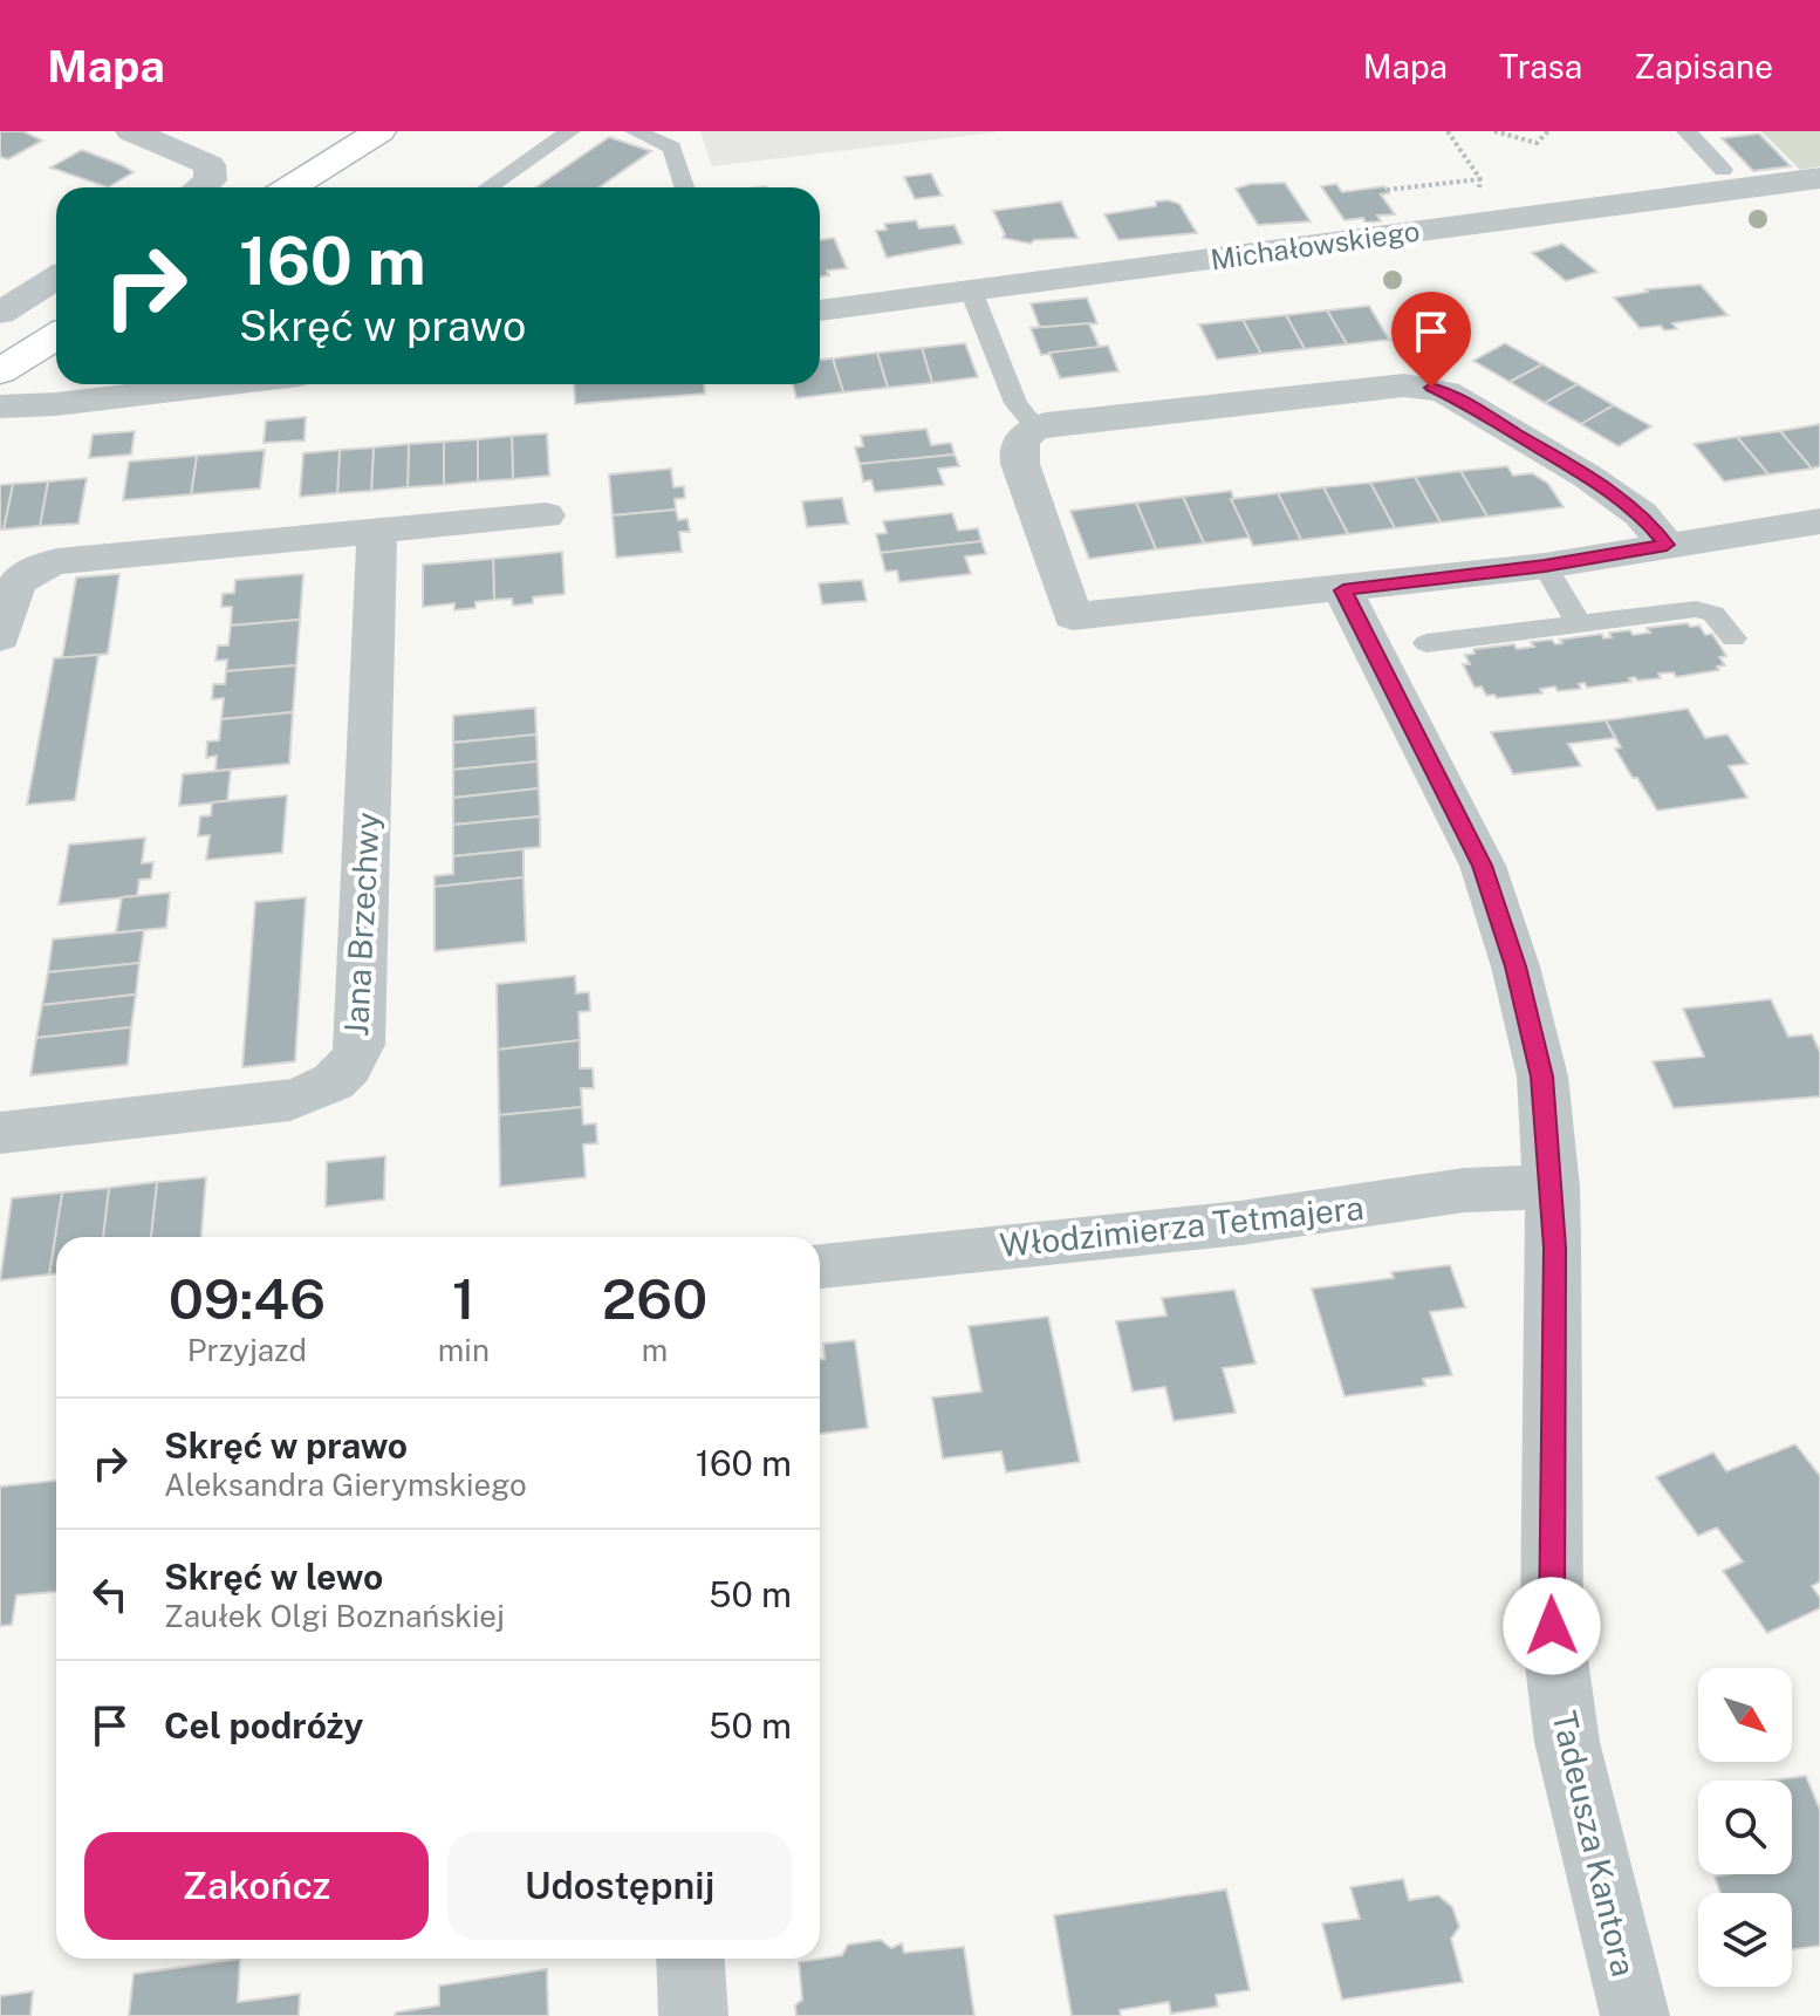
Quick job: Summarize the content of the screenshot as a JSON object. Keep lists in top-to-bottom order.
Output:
{
  "streets": {
    "street": [
      "Michałowskiego",
      "Jana Brzechwy",
      "Włodzimierza Tetmajera",
      "Tadeusza Kantora"
    ]
  },
  "crossings": [
    ["Włodzimierza Tetmajera", "Tadeusza Kantora"]
  ],
  "north": "bottom right",
  "page": {
    "header": "Mapa",
    "nav": ["Mapa", "Trasa", "Zapisane"],
    "turn": ["160 m", "Skręć w prawo"],
    "eta": [
      "09:46",
      "Przyjazd",
      "1",
      "min",
      "260",
      "m"
    ],
    "list": [
      {
        "name": "Skręć w prawo",
        "note": "Aleksandra Gierymskiego",
        "value": "160 m"
      },
      {
        "name": "Skręć w lewo",
        "note": "Zaułek Olgi Boznańskiej",
        "value": "50 m"
      },
      {
        "name": "Cel podróży",
        "value": "50 m"
      }
    ],
    "buttons": ["Zakończ", "Udostępnij"]
  }
}
